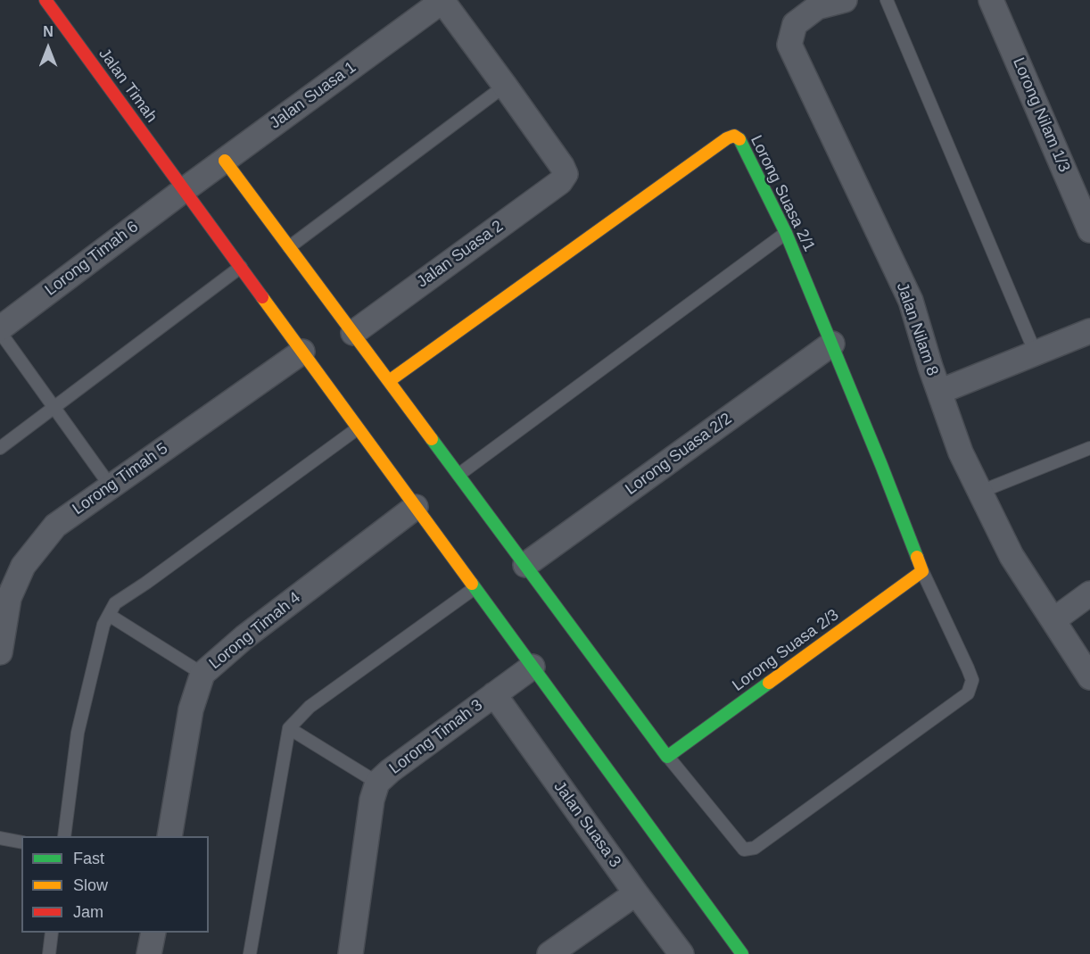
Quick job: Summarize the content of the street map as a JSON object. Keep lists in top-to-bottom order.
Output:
{
  "streets": {
    "street": [
      "Jalan Timah",
      "Jalan Suasa 1",
      "Lorong Nilam 1/3",
      "Lorong Suasa 2/1",
      "Jalan Suasa 2",
      "Lorong Timah 6",
      "Jalan Nilam 8",
      "Lorong Suasa 2/2",
      "Lorong Timah 5",
      "Lorong Timah 4",
      "Lorong Suasa 2/3",
      "Lorong Timah 3",
      "Jalan Suasa 3"
    ]
  },
  "crossings": [
    ["Jalan Timah", "Jalan Suasa 1"],
    ["Jalan Timah", "Lorong Timah 6"],
    ["Jalan Timah", "Lorong Timah 5"],
    ["Jalan Timah", "Lorong Timah 4"],
    ["Jalan Timah", "Lorong Timah 3"],
    ["Jalan Suasa 1", "Lorong Timah 6"],
    ["Lorong Suasa 2/1", "Lorong Suasa 2/2"],
    ["Lorong Suasa 2/1", "Lorong Suasa 2/3"],
    ["Lorong Timah 3", "Jalan Suasa 3"]
  ],
  "legend": ["Fast", "Slow", "Jam"],
  "north": "top"
}
